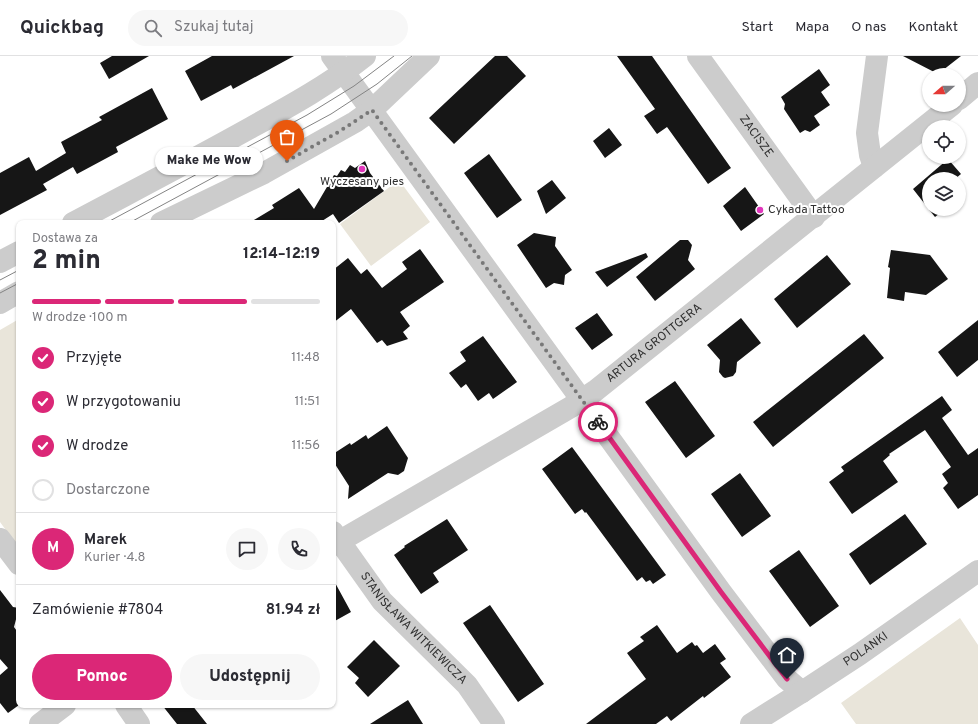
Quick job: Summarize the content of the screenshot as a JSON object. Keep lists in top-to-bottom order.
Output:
{
  "streets": {
    "street": [
      "ZACISZE",
      "ARTURA GROTTGERA",
      "STANISŁAWA WITKIEWICZA",
      "POLANKI"
    ]
  },
  "crossings": [
    ["ZACISZE", "ARTURA GROTTGERA"]
  ],
  "places": ["Make Me Wow", "Wyczesany pies", "Cykada Tattoo"],
  "north": "left",
  "page": {
    "header": "Quickbag",
    "search": "Szukaj tutaj",
    "nav": [
      "Start",
      "Mapa",
      "O nas",
      "Kontakt"
    ],
    "bubble": "Make Me Wow",
    "heading": ["2 min", "Dostawa za", "12:14–12:19"],
    "panel": [
      "Marek",
      "Kurier · 4.8",
      "Zamówienie #7804",
      "81.94 zł"
    ],
    "bar": "W drodze · 100 m",
    "list": [
      ["Przyjęte", "11:48"],
      ["W przygotowaniu", "11:51"],
      ["W drodze", "11:56"],
      "Dostarczone"
    ],
    "round": "M",
    "buttons": ["Pomoc", "Udostępnij"]
  }
}
